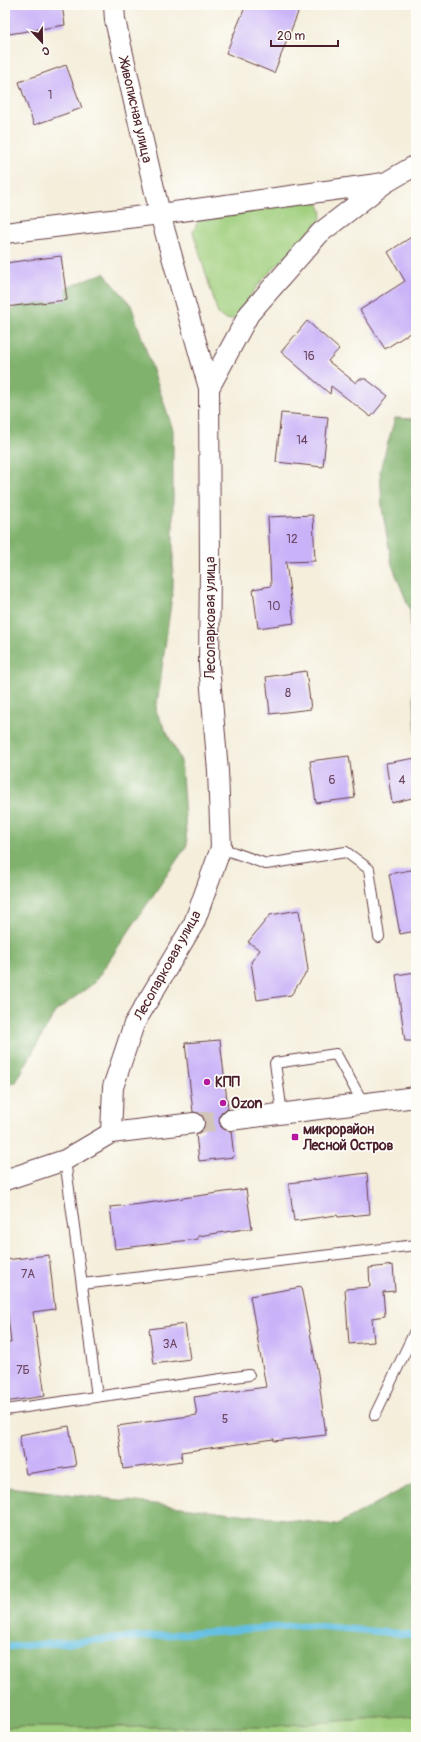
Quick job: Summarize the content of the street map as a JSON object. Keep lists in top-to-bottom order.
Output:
{
  "streets": {
    "street": ["Живописная улица", "Лесопарковая улица"]
  },
  "crossings": [
    ["Живописная улица", "Лесопарковая улица"]
  ],
  "places": {
    "other": ["КПП", "Ozon"],
    "transit": ["микрорайон Лесной Остров"]
  },
  "house_numbers": [
    "1",
    "16",
    "14",
    "12",
    "10",
    "8",
    "6",
    "4",
    "7А",
    "3А",
    "7Б",
    "5"
  ],
  "scale_bar": "20 m",
  "north": "bottom"
}
